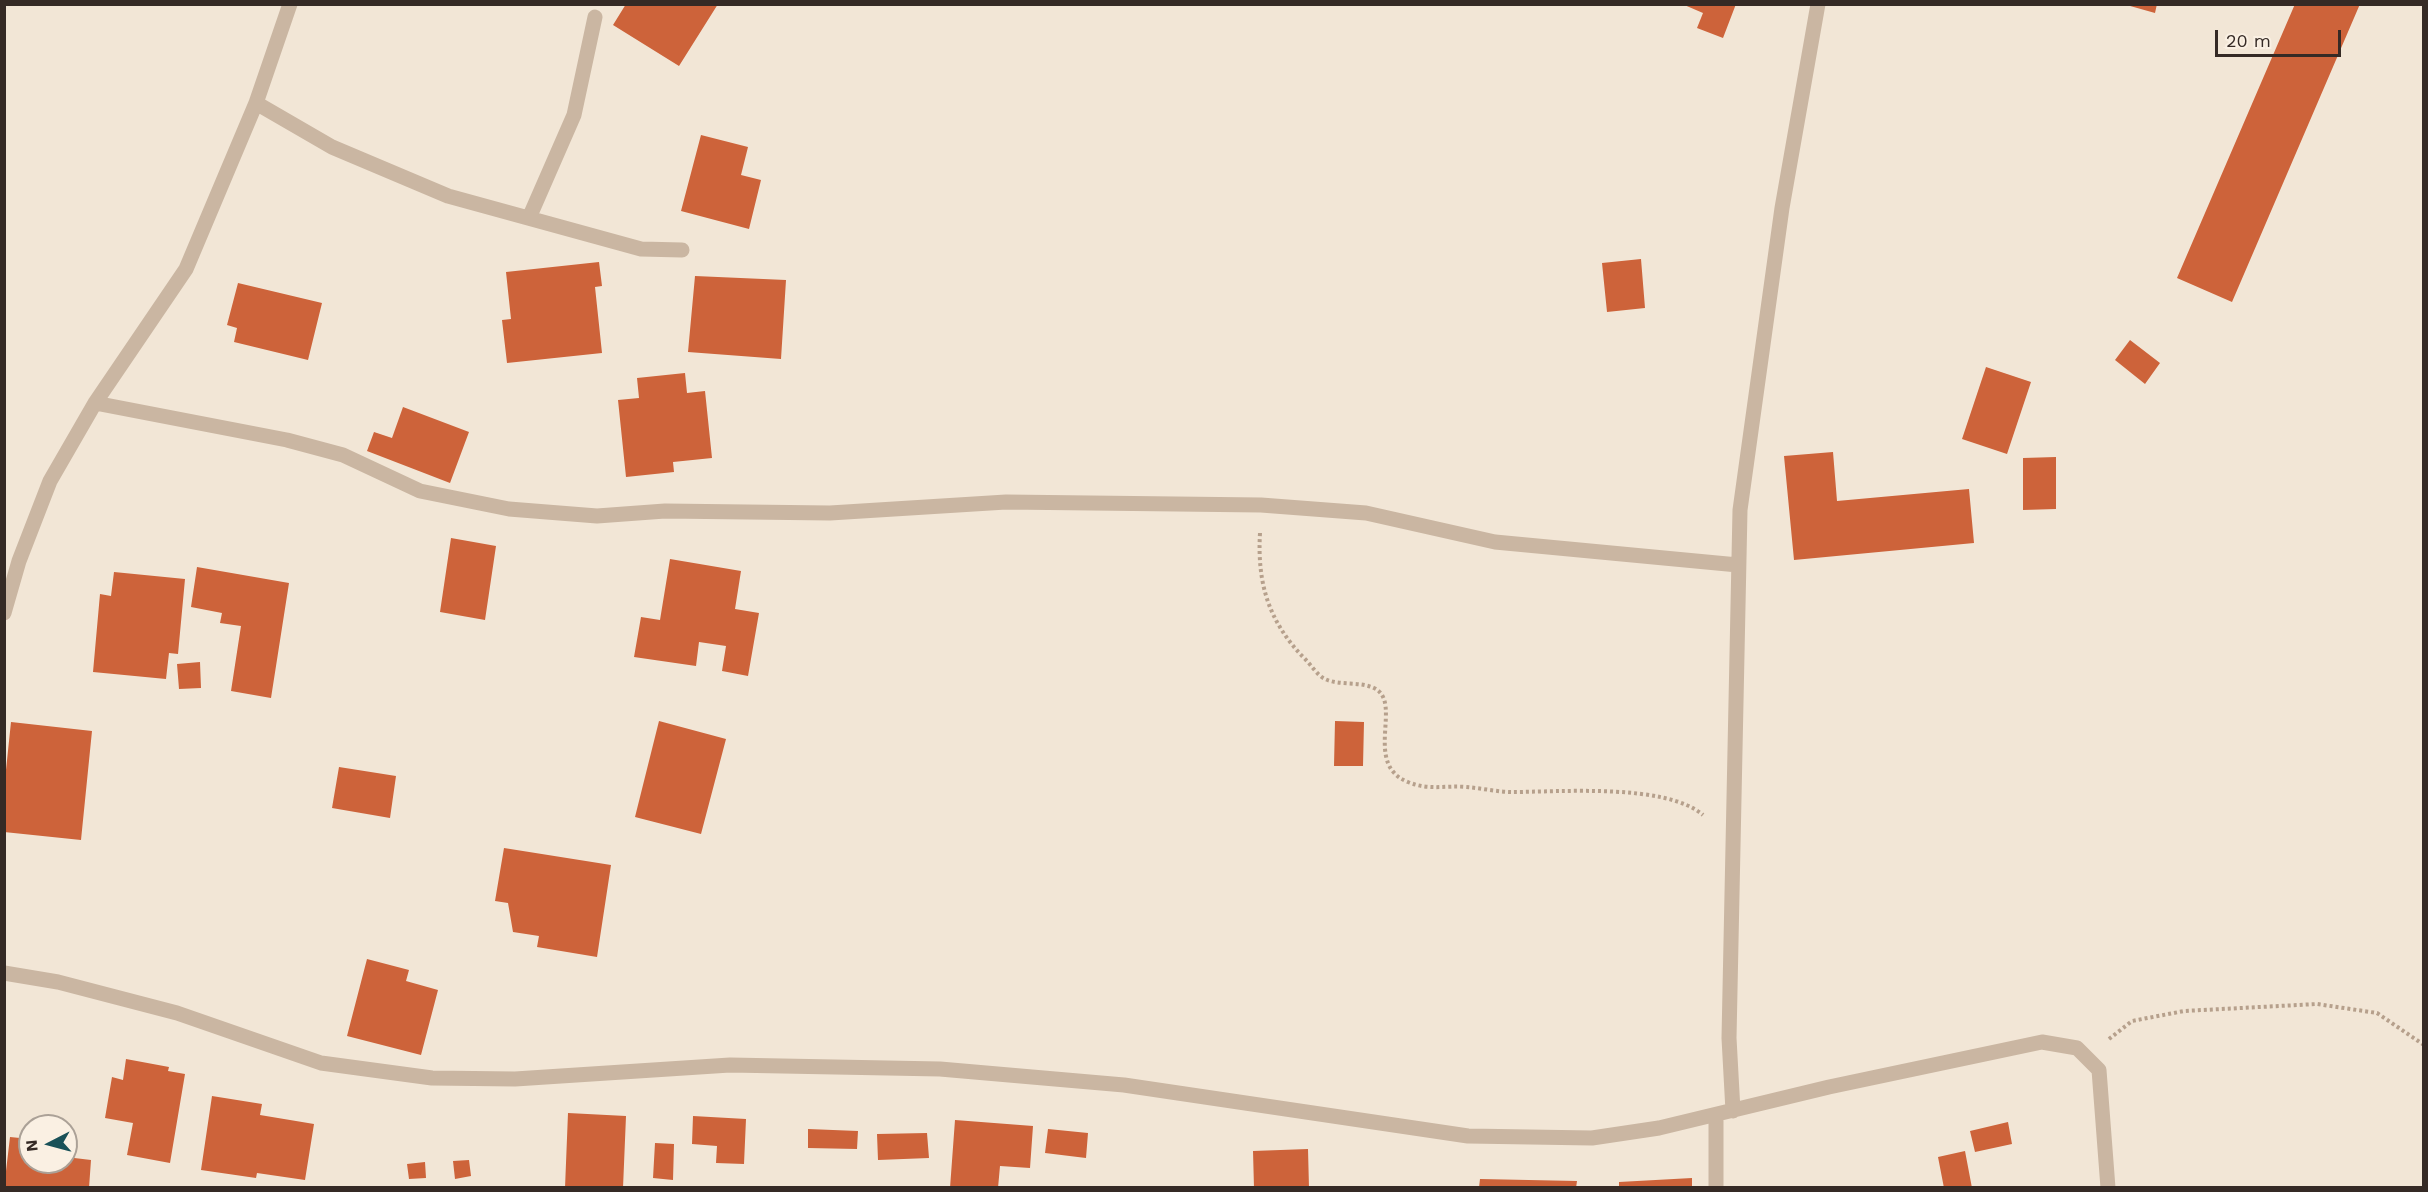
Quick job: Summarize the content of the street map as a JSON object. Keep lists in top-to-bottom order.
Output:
{
  "scale_bar": "20 m",
  "north": "left"
}
